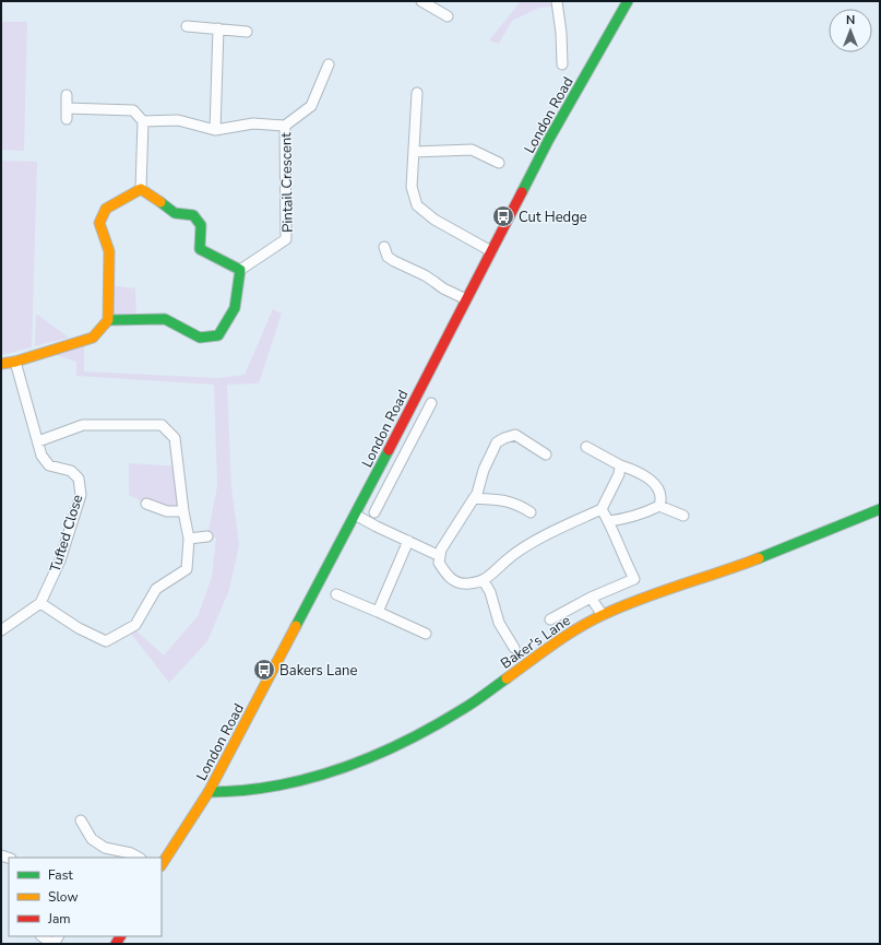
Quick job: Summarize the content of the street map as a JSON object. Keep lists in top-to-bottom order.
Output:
{
  "streets": {
    "street": [
      "London Road",
      "Pintail Crescent",
      "Tufted Close",
      "Baker's Lane"
    ]
  },
  "crossings": [
    ["London Road", "Baker's Lane"]
  ],
  "places": {
    "bus stop": ["Cut Hedge", "Bakers Lane"]
  },
  "legend": ["Fast", "Slow", "Jam"],
  "north": "top"
}
